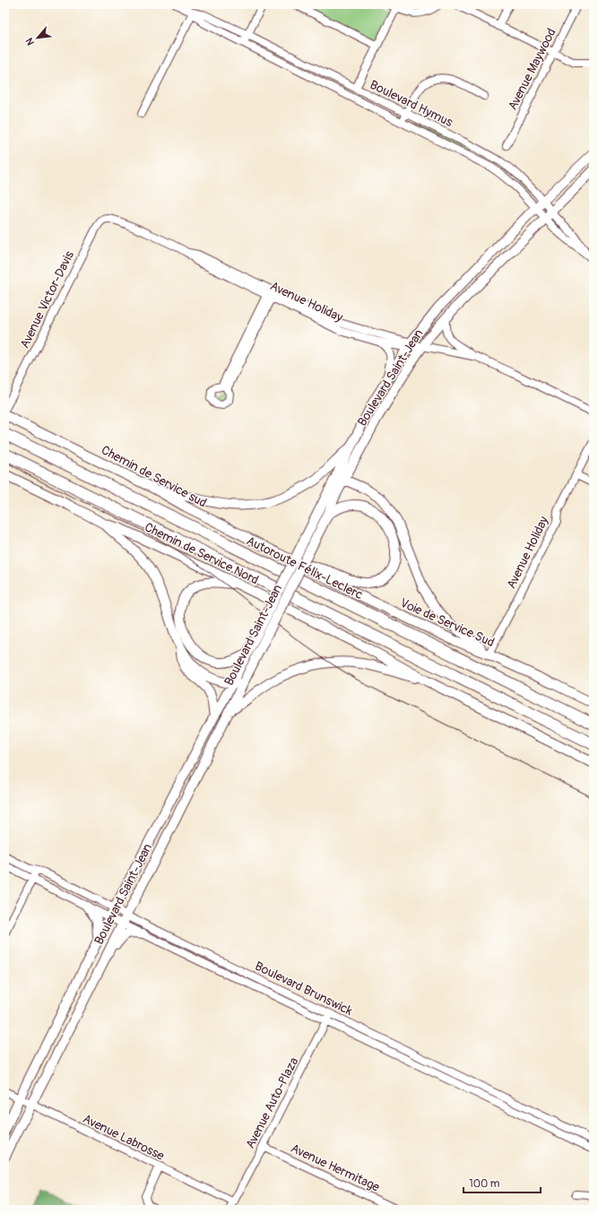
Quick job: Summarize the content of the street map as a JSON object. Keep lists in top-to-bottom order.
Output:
{
  "streets": {
    "highway": ["Autoroute Félix-Leclerc"],
    "main road": [
      "Boulevard Saint-Jean",
      "Chemin de Service sud",
      "Chemin de Service Nord",
      "Voie de Service Sud"
    ],
    "street": [
      "Avenue Maywood",
      "Boulevard Hymus",
      "Avenue Victor-Davis",
      "Avenue Holiday",
      "Boulevard Brunswick",
      "Avenue Auto-Plaza",
      "Avenue Labrosse",
      "Avenue Hermitage"
    ]
  },
  "crossings": [
    ["Boulevard Hymus", "Boulevard Saint-Jean"],
    ["Avenue Victor-Davis", "Avenue Holiday"],
    ["Avenue Holiday", "Boulevard Saint-Jean"],
    ["Avenue Holiday", "Voie de Service Sud"],
    ["Boulevard Saint-Jean", "Boulevard Brunswick"],
    ["Boulevard Saint-Jean", "Avenue Labrosse"],
    ["Chemin de Service sud", "Voie de Service Sud"],
    ["Boulevard Brunswick", "Avenue Auto-Plaza"],
    ["Avenue Auto-Plaza", "Avenue Labrosse"],
    ["Avenue Auto-Plaza", "Avenue Hermitage"]
  ],
  "scale_bar": "100 m",
  "north": "bottom left"
}
